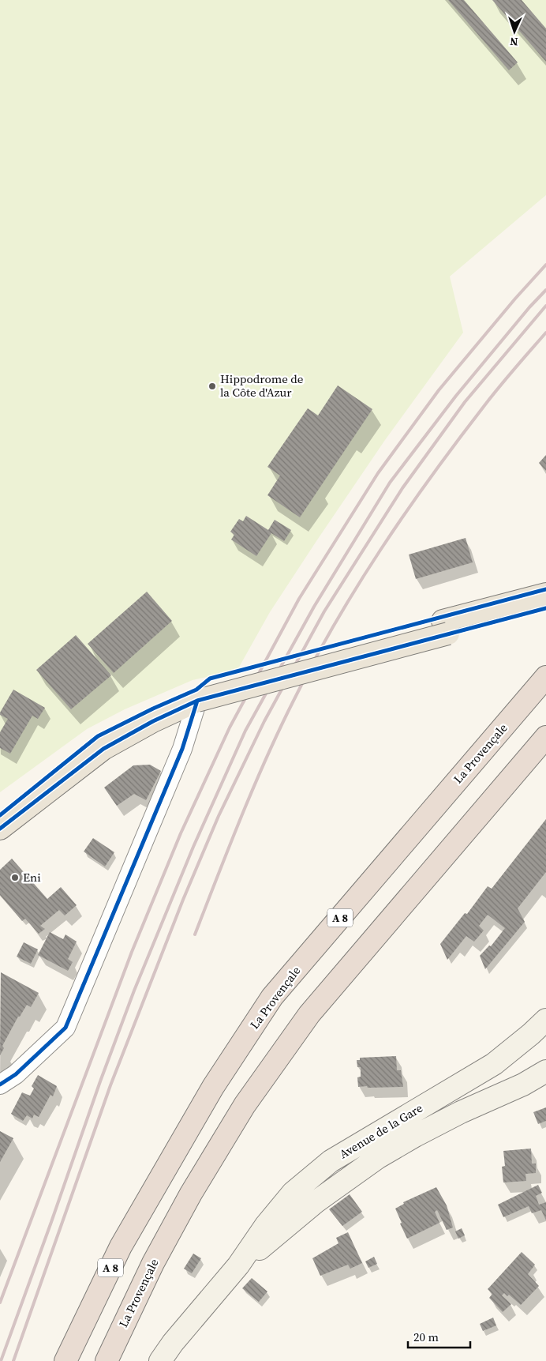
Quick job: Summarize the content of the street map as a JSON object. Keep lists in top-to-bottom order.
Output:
{
  "streets": {
    "highway": ["La Provençale", "A 8"],
    "main road": ["Avenue de la Gare"]
  },
  "places": ["Hippodrome de la Côte d'Azur", "Eni"],
  "scale_bar": "20 m",
  "north": "bottom"
}
